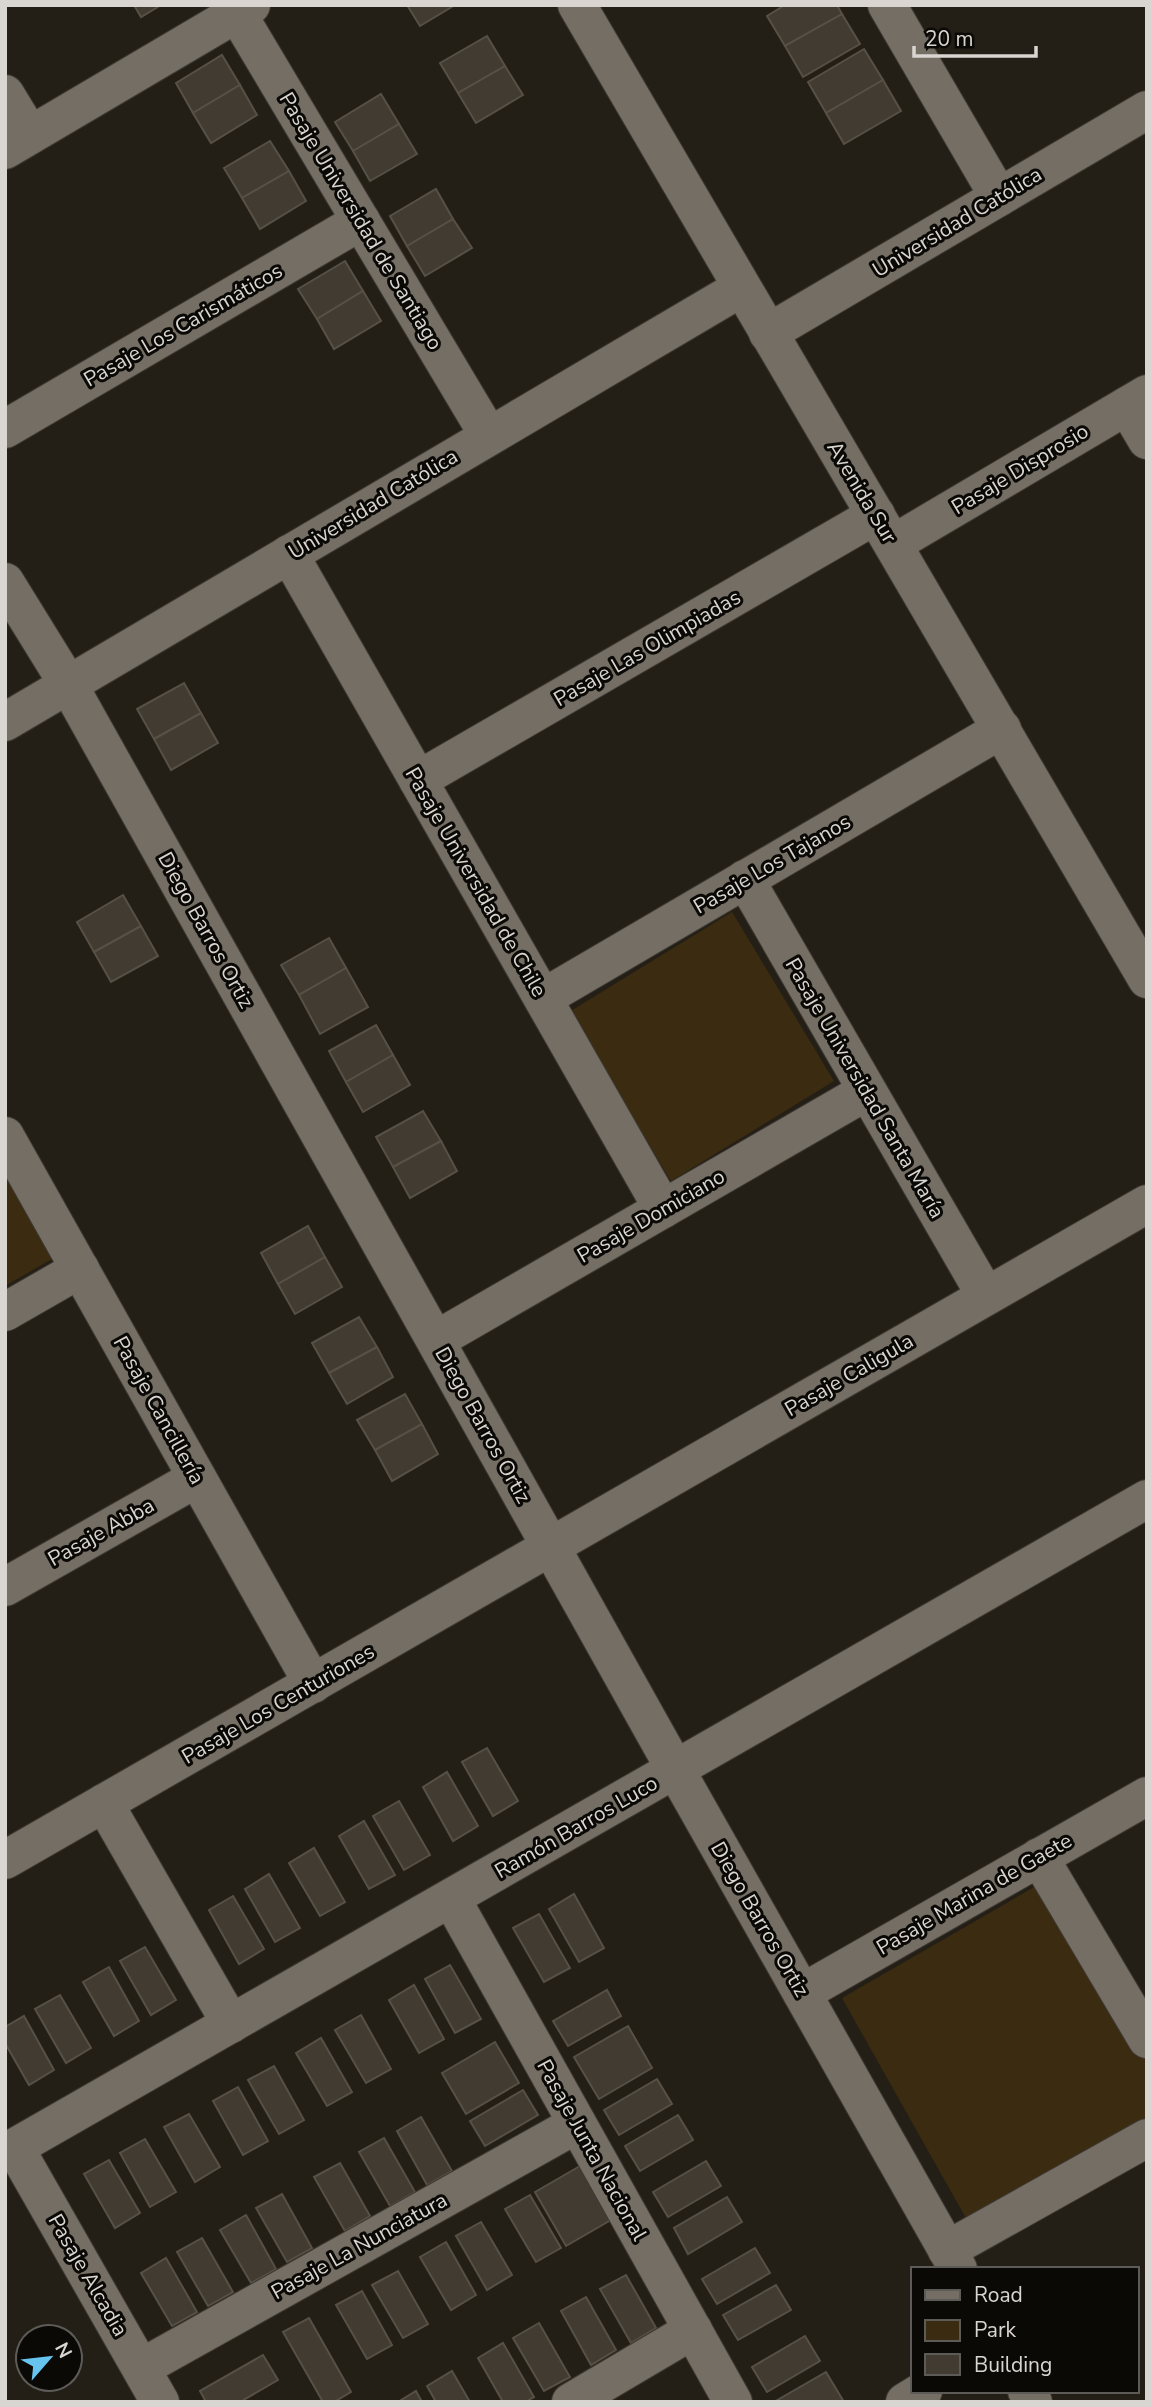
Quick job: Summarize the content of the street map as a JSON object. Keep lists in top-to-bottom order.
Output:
{
  "streets": {
    "street": [
      "Pasaje Universidad de Santiago",
      "Universidad Católica",
      "Pasaje Los Carismáticos",
      "Pasaje Disprosio",
      "Avenida Sur",
      "Pasaje Las Olimpiadas",
      "Pasaje Los Tajanos",
      "Pasaje Universidad de Chile",
      "Diego Barros Ortiz",
      "Pasaje Universidad Santa María",
      "Pasaje Domiciano",
      "Pasaje Caligula",
      "Pasaje Cancillería",
      "Pasaje Abba",
      "Pasaje Los Centuriones",
      "Ramón Barros Luco",
      "Pasaje Marina de Gaete",
      "Pasaje Junta Nacional",
      "Pasaje La Nunciatura",
      "Pasaje Alcadia"
    ]
  },
  "crossings": [
    ["Pasaje Universidad de Santiago", "Universidad Católica"],
    ["Pasaje Universidad de Santiago", "Pasaje Los Carismáticos"],
    ["Universidad Católica", "Avenida Sur"],
    ["Universidad Católica", "Pasaje Universidad de Chile"],
    ["Universidad Católica", "Diego Barros Ortiz"],
    ["Pasaje Disprosio", "Avenida Sur"],
    ["Pasaje Disprosio", "Pasaje Las Olimpiadas"],
    ["Avenida Sur", "Pasaje Las Olimpiadas"],
    ["Avenida Sur", "Pasaje Los Tajanos"],
    ["Pasaje Las Olimpiadas", "Pasaje Universidad de Chile"],
    ["Pasaje Los Tajanos", "Pasaje Universidad de Chile"],
    ["Pasaje Los Tajanos", "Pasaje Universidad Santa María"],
    ["Pasaje Universidad de Chile", "Pasaje Domiciano"],
    ["Diego Barros Ortiz", "Pasaje Domiciano"],
    ["Diego Barros Ortiz", "Pasaje Caligula"],
    ["Diego Barros Ortiz", "Pasaje Los Centuriones"],
    ["Diego Barros Ortiz", "Ramón Barros Luco"],
    ["Diego Barros Ortiz", "Pasaje Marina de Gaete"],
    ["Pasaje Universidad Santa María", "Pasaje Domiciano"],
    ["Pasaje Universidad Santa María", "Pasaje Caligula"],
    ["Pasaje Caligula", "Pasaje Los Centuriones"],
    ["Pasaje Cancillería", "Pasaje Abba"],
    ["Pasaje Cancillería", "Pasaje Los Centuriones"],
    ["Ramón Barros Luco", "Pasaje Junta Nacional"],
    ["Ramón Barros Luco", "Pasaje Alcadia"],
    ["Pasaje Junta Nacional", "Pasaje La Nunciatura"],
    ["Pasaje La Nunciatura", "Pasaje Alcadia"]
  ],
  "legend": ["Road", "Park", "Building"],
  "scale_bar": "20 m",
  "north": "top right"
}
